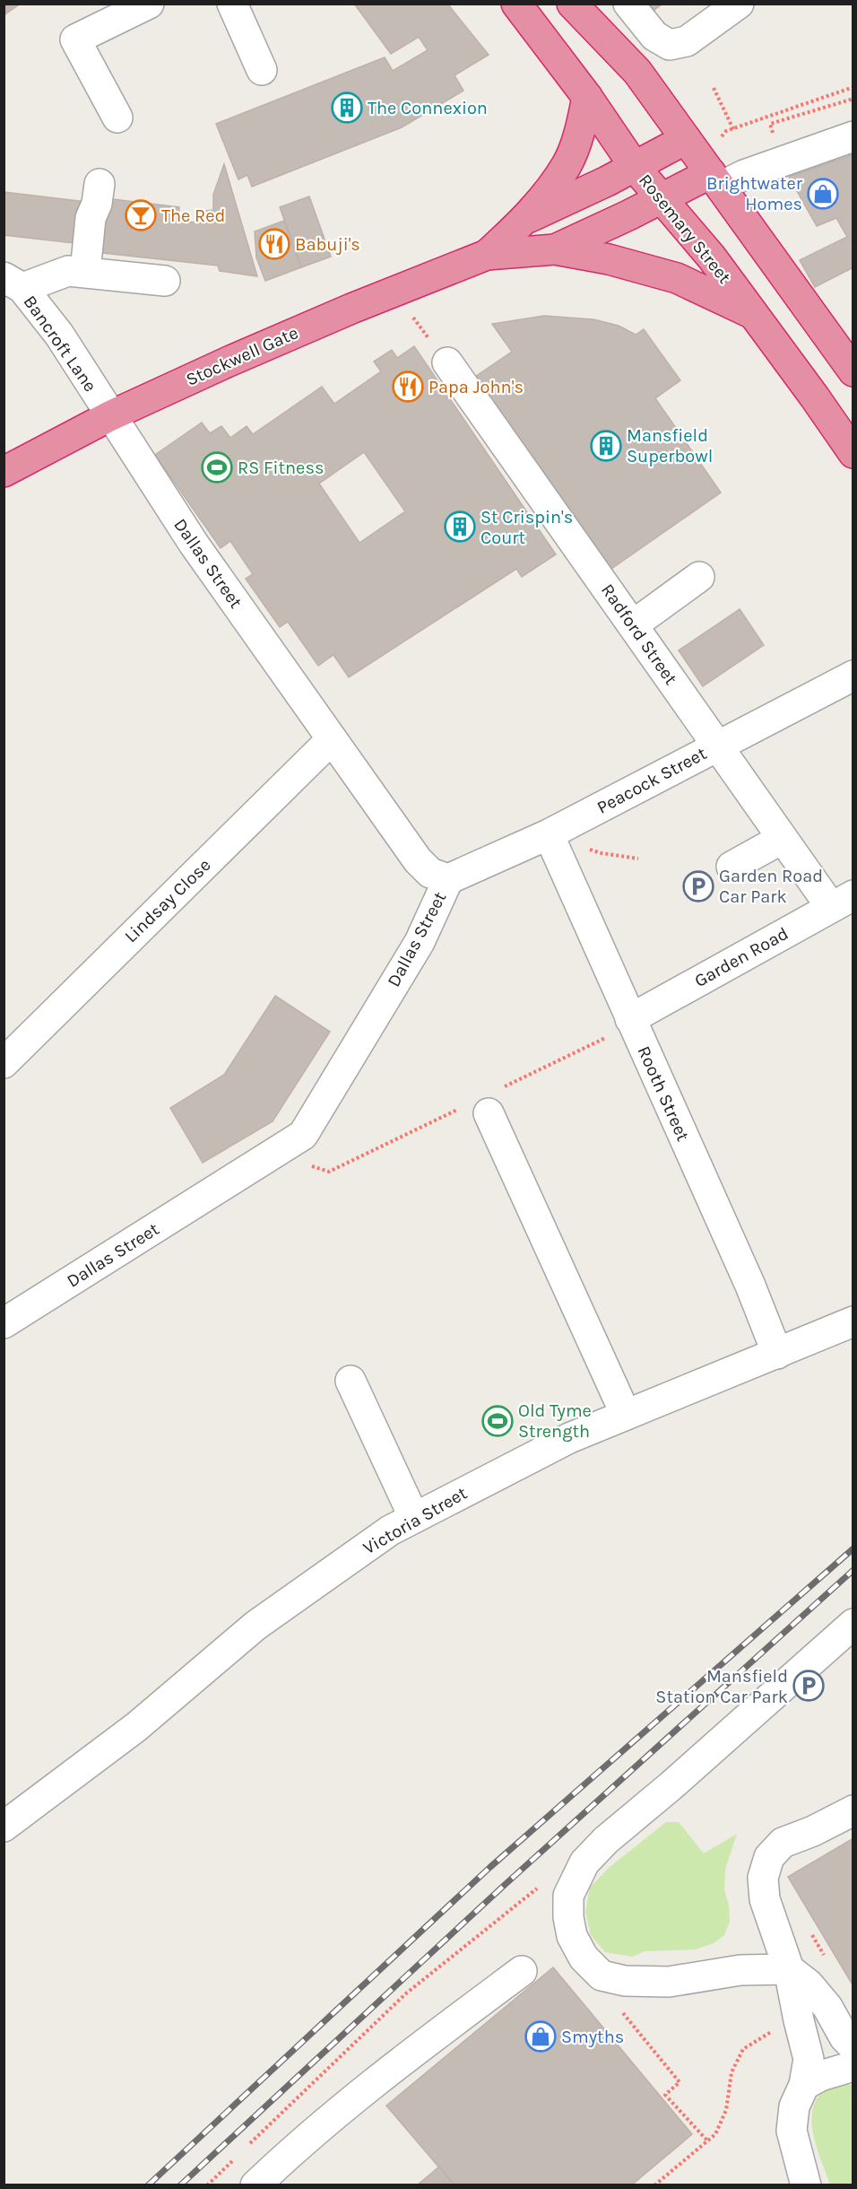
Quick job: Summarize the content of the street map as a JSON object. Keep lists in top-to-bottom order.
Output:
{
  "streets": {
    "highway": ["Rosemary Street", "Stockwell Gate"],
    "street": [
      "Bancroft Lane",
      "Dallas Street",
      "Radford Street",
      "Peacock Street",
      "Lindsay Close",
      "Garden Road",
      "Rooth Street",
      "Victoria Street"
    ]
  },
  "crossings": [
    ["Rosemary Street", "Stockwell Gate"],
    ["Bancroft Lane", "Stockwell Gate"],
    ["Bancroft Lane", "Dallas Street"],
    ["Stockwell Gate", "Dallas Street"],
    ["Dallas Street", "Peacock Street"],
    ["Dallas Street", "Lindsay Close"],
    ["Radford Street", "Peacock Street"],
    ["Radford Street", "Garden Road"],
    ["Peacock Street", "Rooth Street"],
    ["Garden Road", "Rooth Street"],
    ["Rooth Street", "Victoria Street"]
  ],
  "places": {
    "building": ["The Connexion", "Mansfield Superbowl", "St Crispin's Court"],
    "shop": ["Brightwater Homes", "Smyths"],
    "bar": ["The Red"],
    "restaurant": ["Babuji's", "Papa John's"],
    "sports": ["RS Fitness", "Old Tyme Strength"],
    "parking": ["Garden Road Car Park", "Mansfield Station Car Park"]
  }
}
